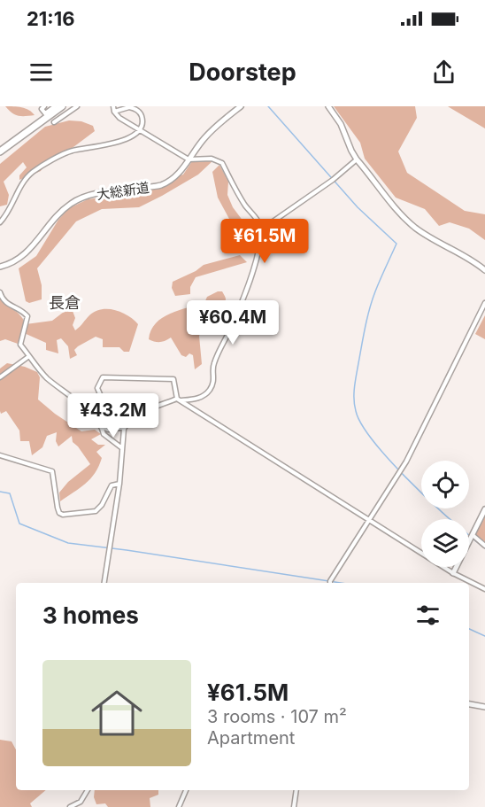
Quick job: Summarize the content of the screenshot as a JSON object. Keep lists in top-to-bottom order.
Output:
{
  "streets": {
    "street": ["大総新道"]
  },
  "districts": ["長倉"],
  "page": {
    "status": "21:16",
    "header": "Doorstep",
    "price": ["¥61.5M", "¥60.4M", "¥43.2M"],
    "heading": "3 homes",
    "list": [
      {
        "name": "¥61.5M",
        "note": "3 rooms · 107 m² · Apartment"
      }
    ]
  }
}
